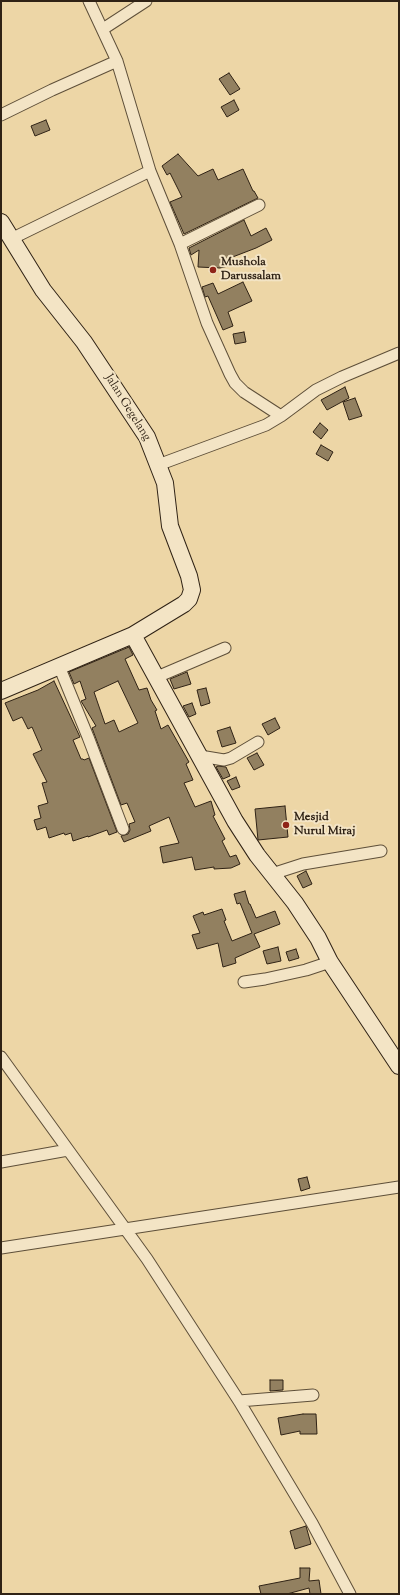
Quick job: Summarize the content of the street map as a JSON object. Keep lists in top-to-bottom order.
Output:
{
  "streets": {
    "street": ["Jalan Gegelang"]
  },
  "places": ["Mushola Darussalam", "Mesjid Nurul Miraj"]
}
